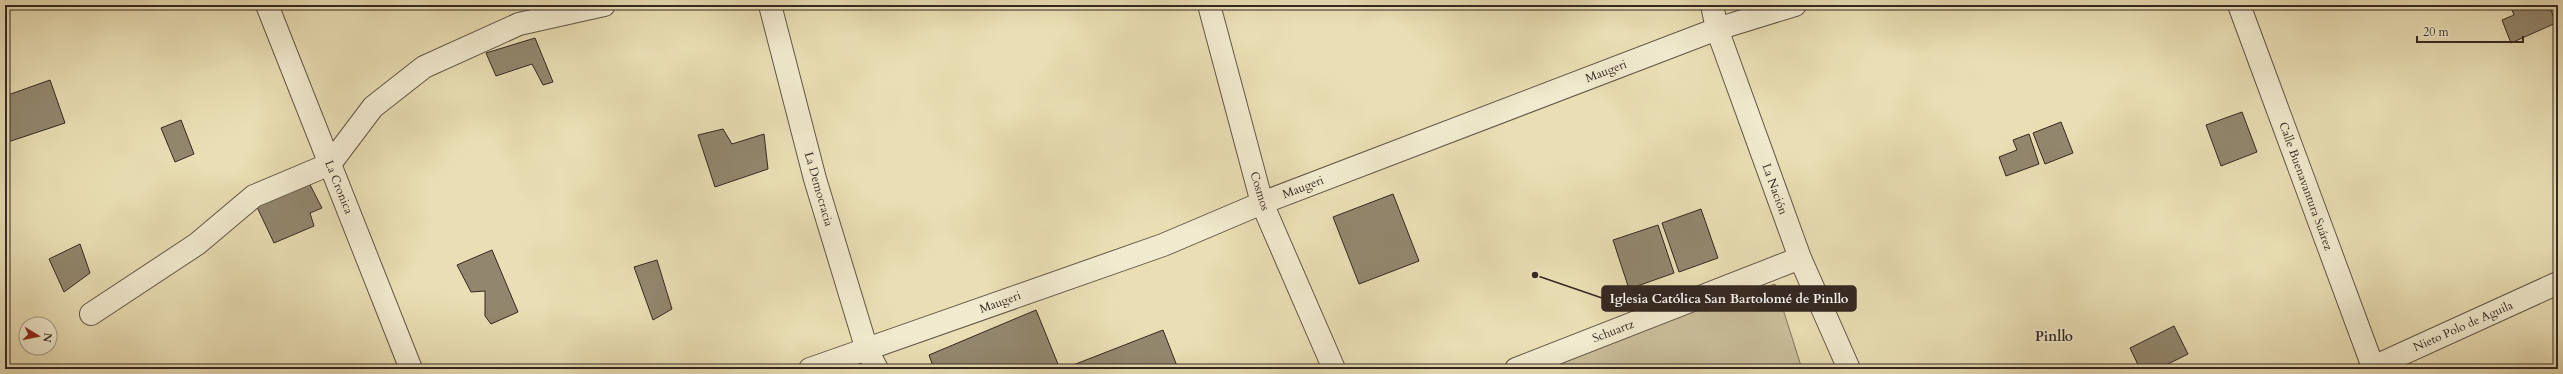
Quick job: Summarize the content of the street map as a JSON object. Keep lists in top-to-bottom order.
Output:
{
  "streets": {
    "street": [
      "Maugeri",
      "Calle Buenavantura Suárez",
      "La Cronica",
      "La Democracia",
      "La Nación",
      "Cosmos",
      "Nieto Polo de Aguila",
      "Schuartz"
    ]
  },
  "crossings": [
    ["Maugeri", "La Democracia"],
    ["Maugeri", "La Nación"],
    ["Maugeri", "Cosmos"],
    ["Calle Buenavantura Suárez", "Nieto Polo de Aguila"],
    ["La Nación", "Schuartz"]
  ],
  "districts": ["Pinllo"],
  "places": ["Iglesia Católica San Bartolomé de Pinllo"],
  "scale_bar": "20 m",
  "north": "right"
}
